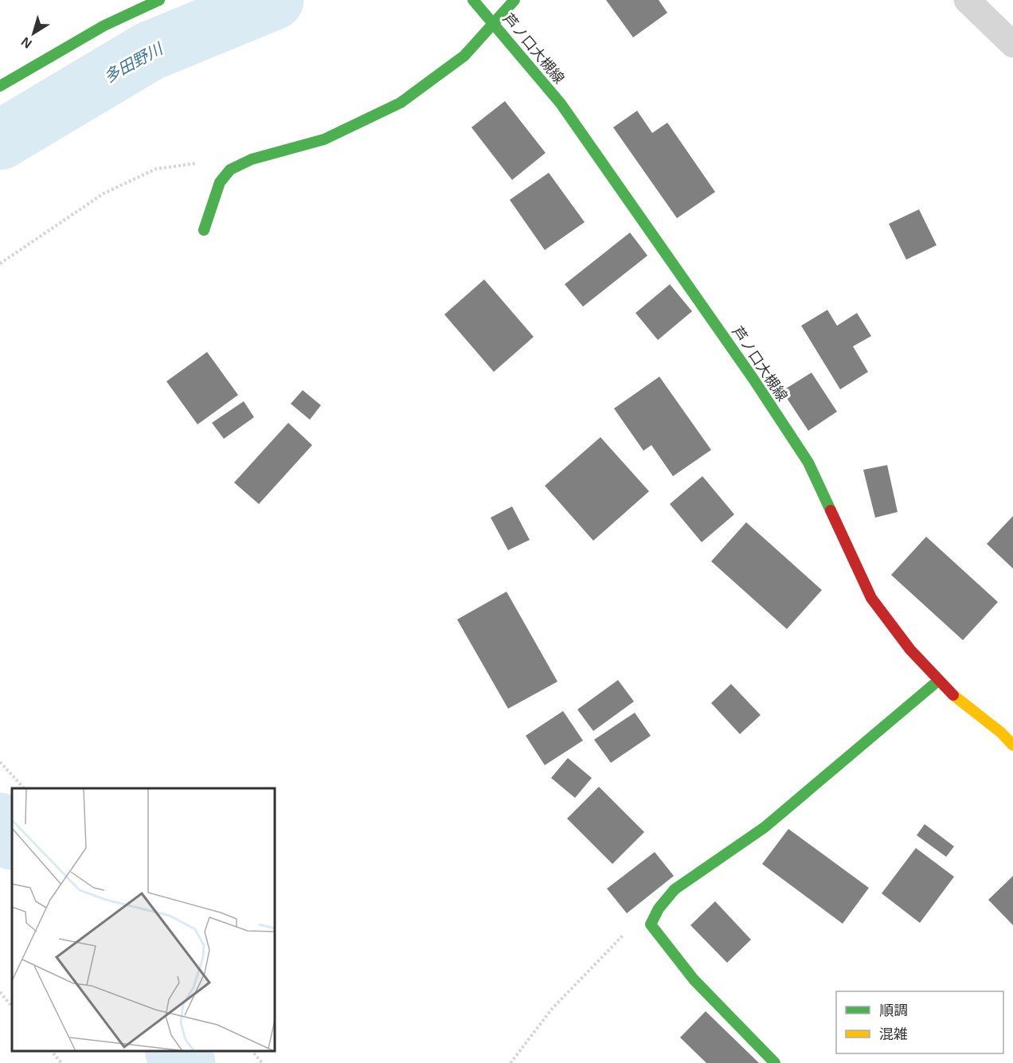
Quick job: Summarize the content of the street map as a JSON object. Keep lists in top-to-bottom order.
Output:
{
  "streets": {
    "street": ["芦ノ口大槻線"]
  },
  "water": ["多田野川"],
  "legend": ["順調", "混雑"],
  "north": "bottom left"
}
